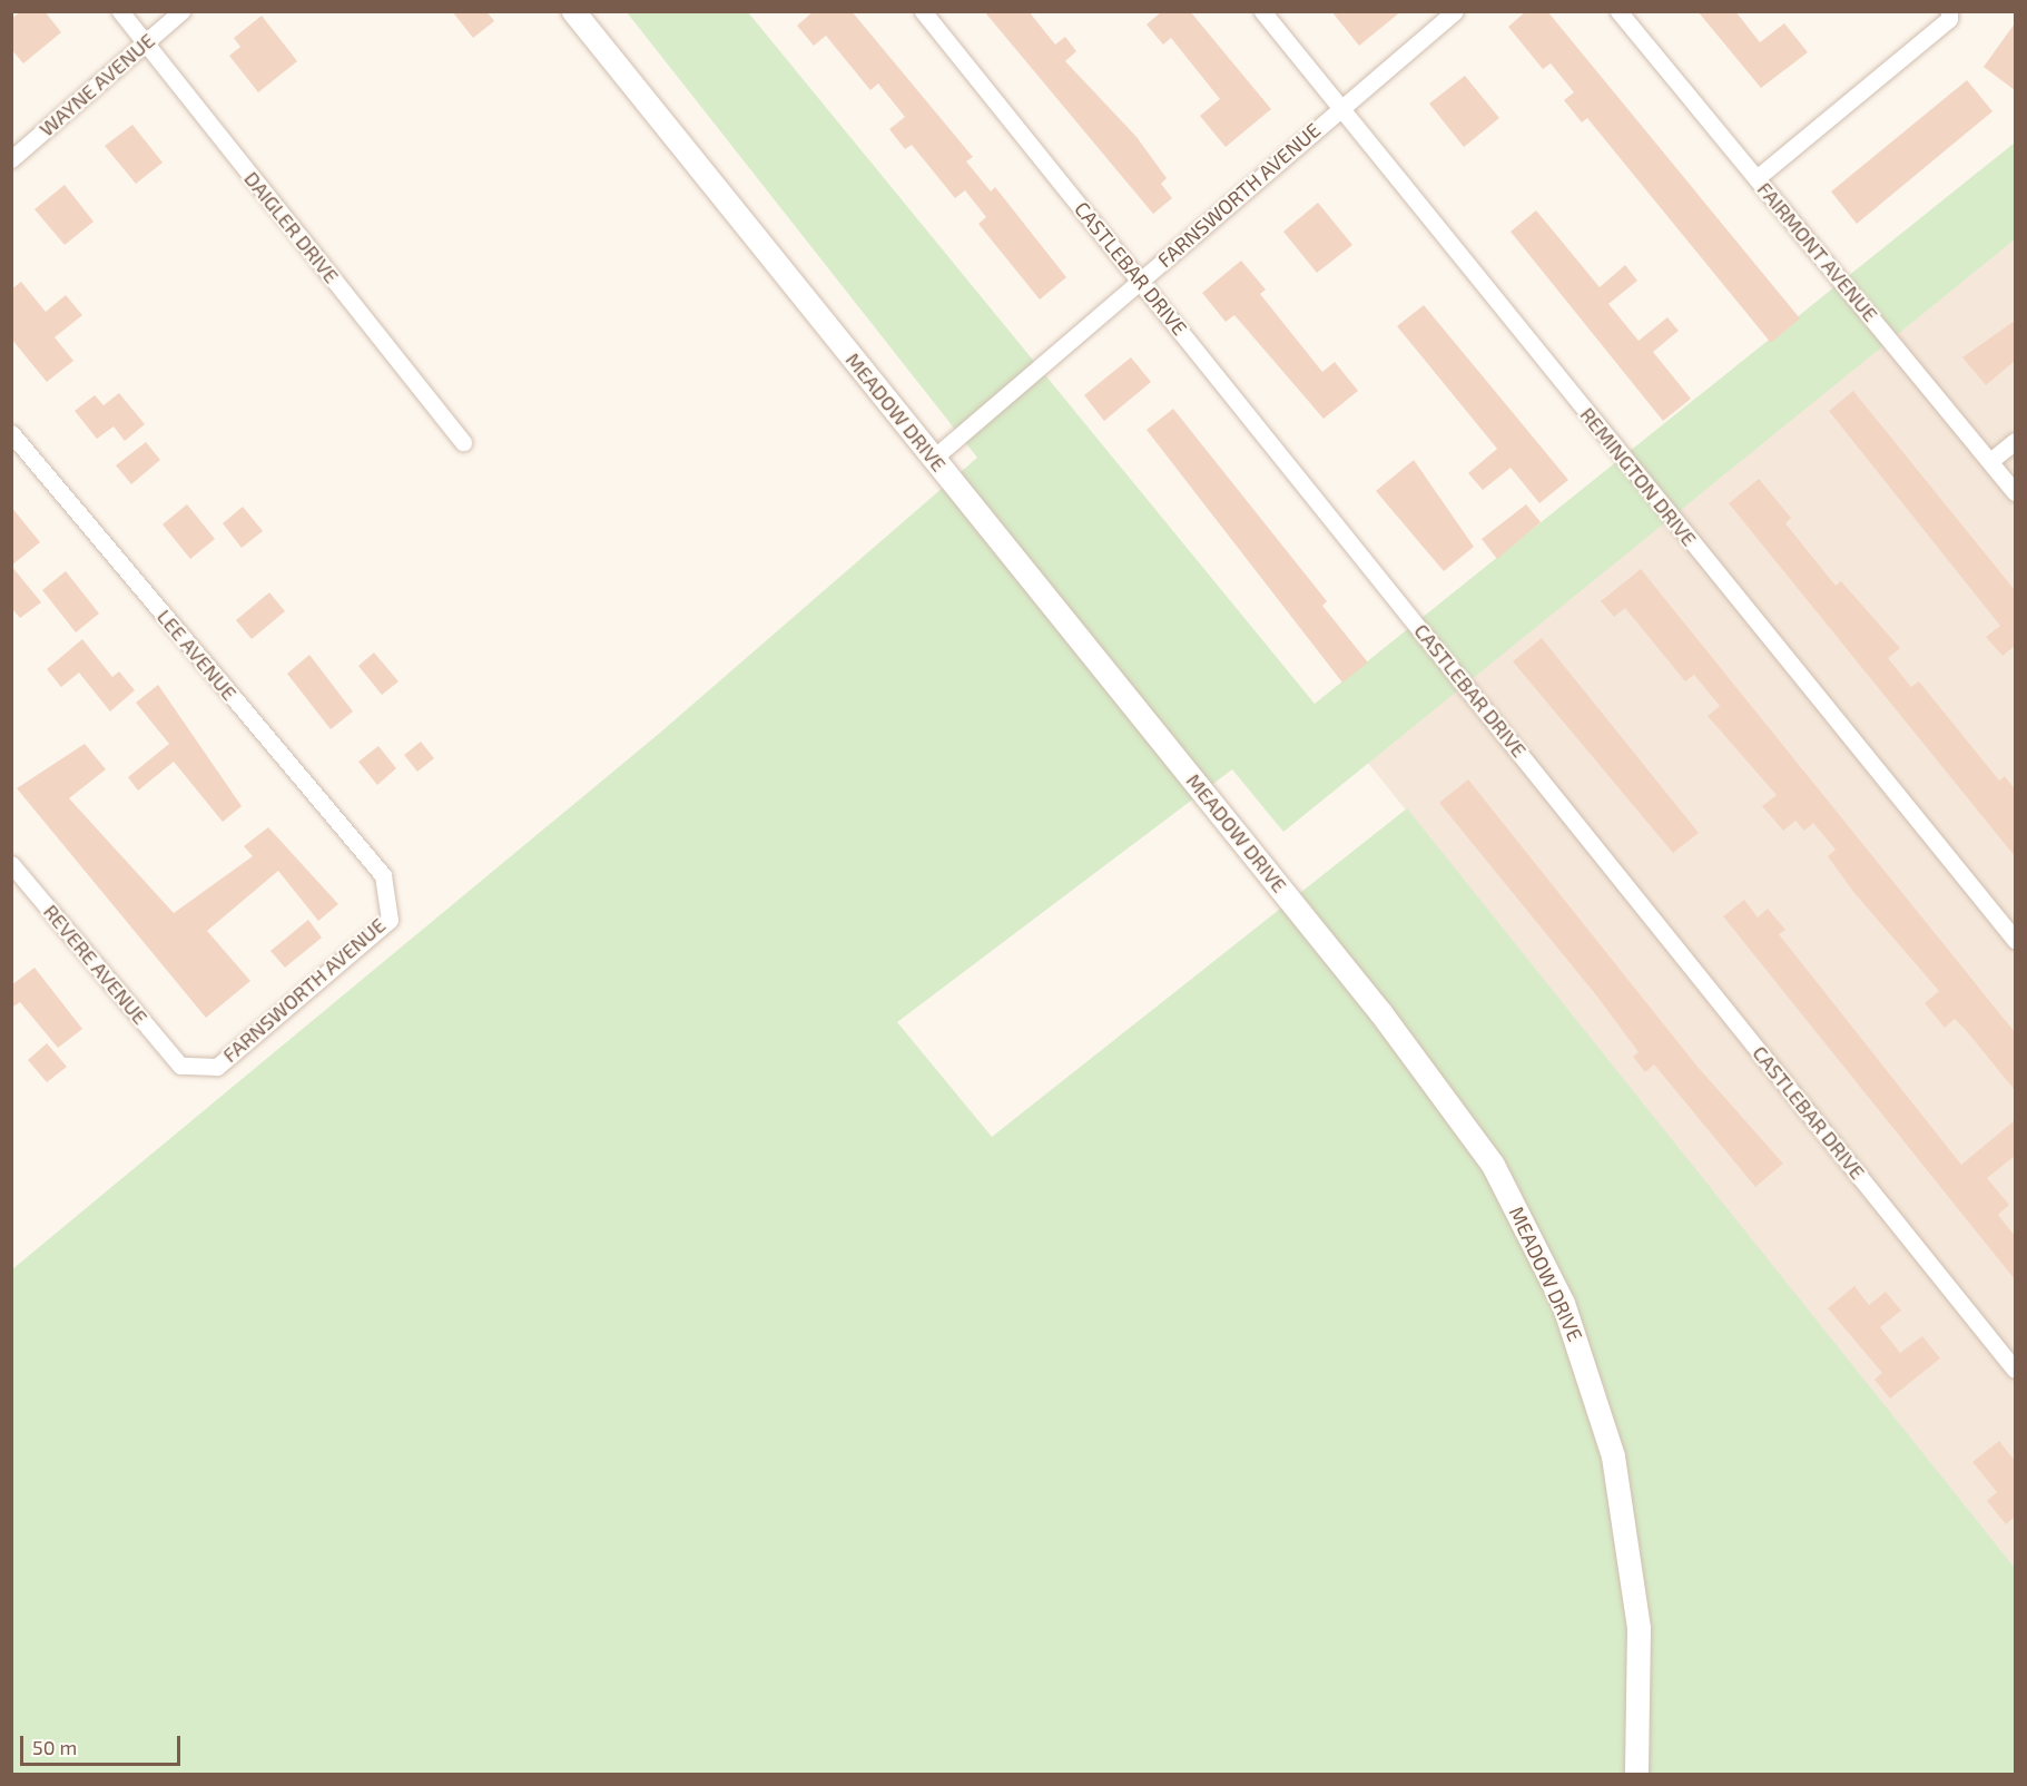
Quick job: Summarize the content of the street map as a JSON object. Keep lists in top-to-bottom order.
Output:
{
  "streets": {
    "street": [
      "WAYNE AVENUE",
      "FARNSWORTH AVENUE",
      "DAIGLER DRIVE",
      "FAIRMONT AVENUE",
      "CASTLEBAR DRIVE",
      "MEADOW DRIVE",
      "REMINGTON DRIVE",
      "LEE AVENUE",
      "REVERE AVENUE"
    ]
  },
  "crossings": [
    ["WAYNE AVENUE", "DAIGLER DRIVE"],
    ["FARNSWORTH AVENUE", "CASTLEBAR DRIVE"],
    ["FARNSWORTH AVENUE", "MEADOW DRIVE"],
    ["FARNSWORTH AVENUE", "REMINGTON DRIVE"],
    ["FARNSWORTH AVENUE", "LEE AVENUE"],
    ["FARNSWORTH AVENUE", "REVERE AVENUE"]
  ],
  "scale_bar": "50 m"
}
